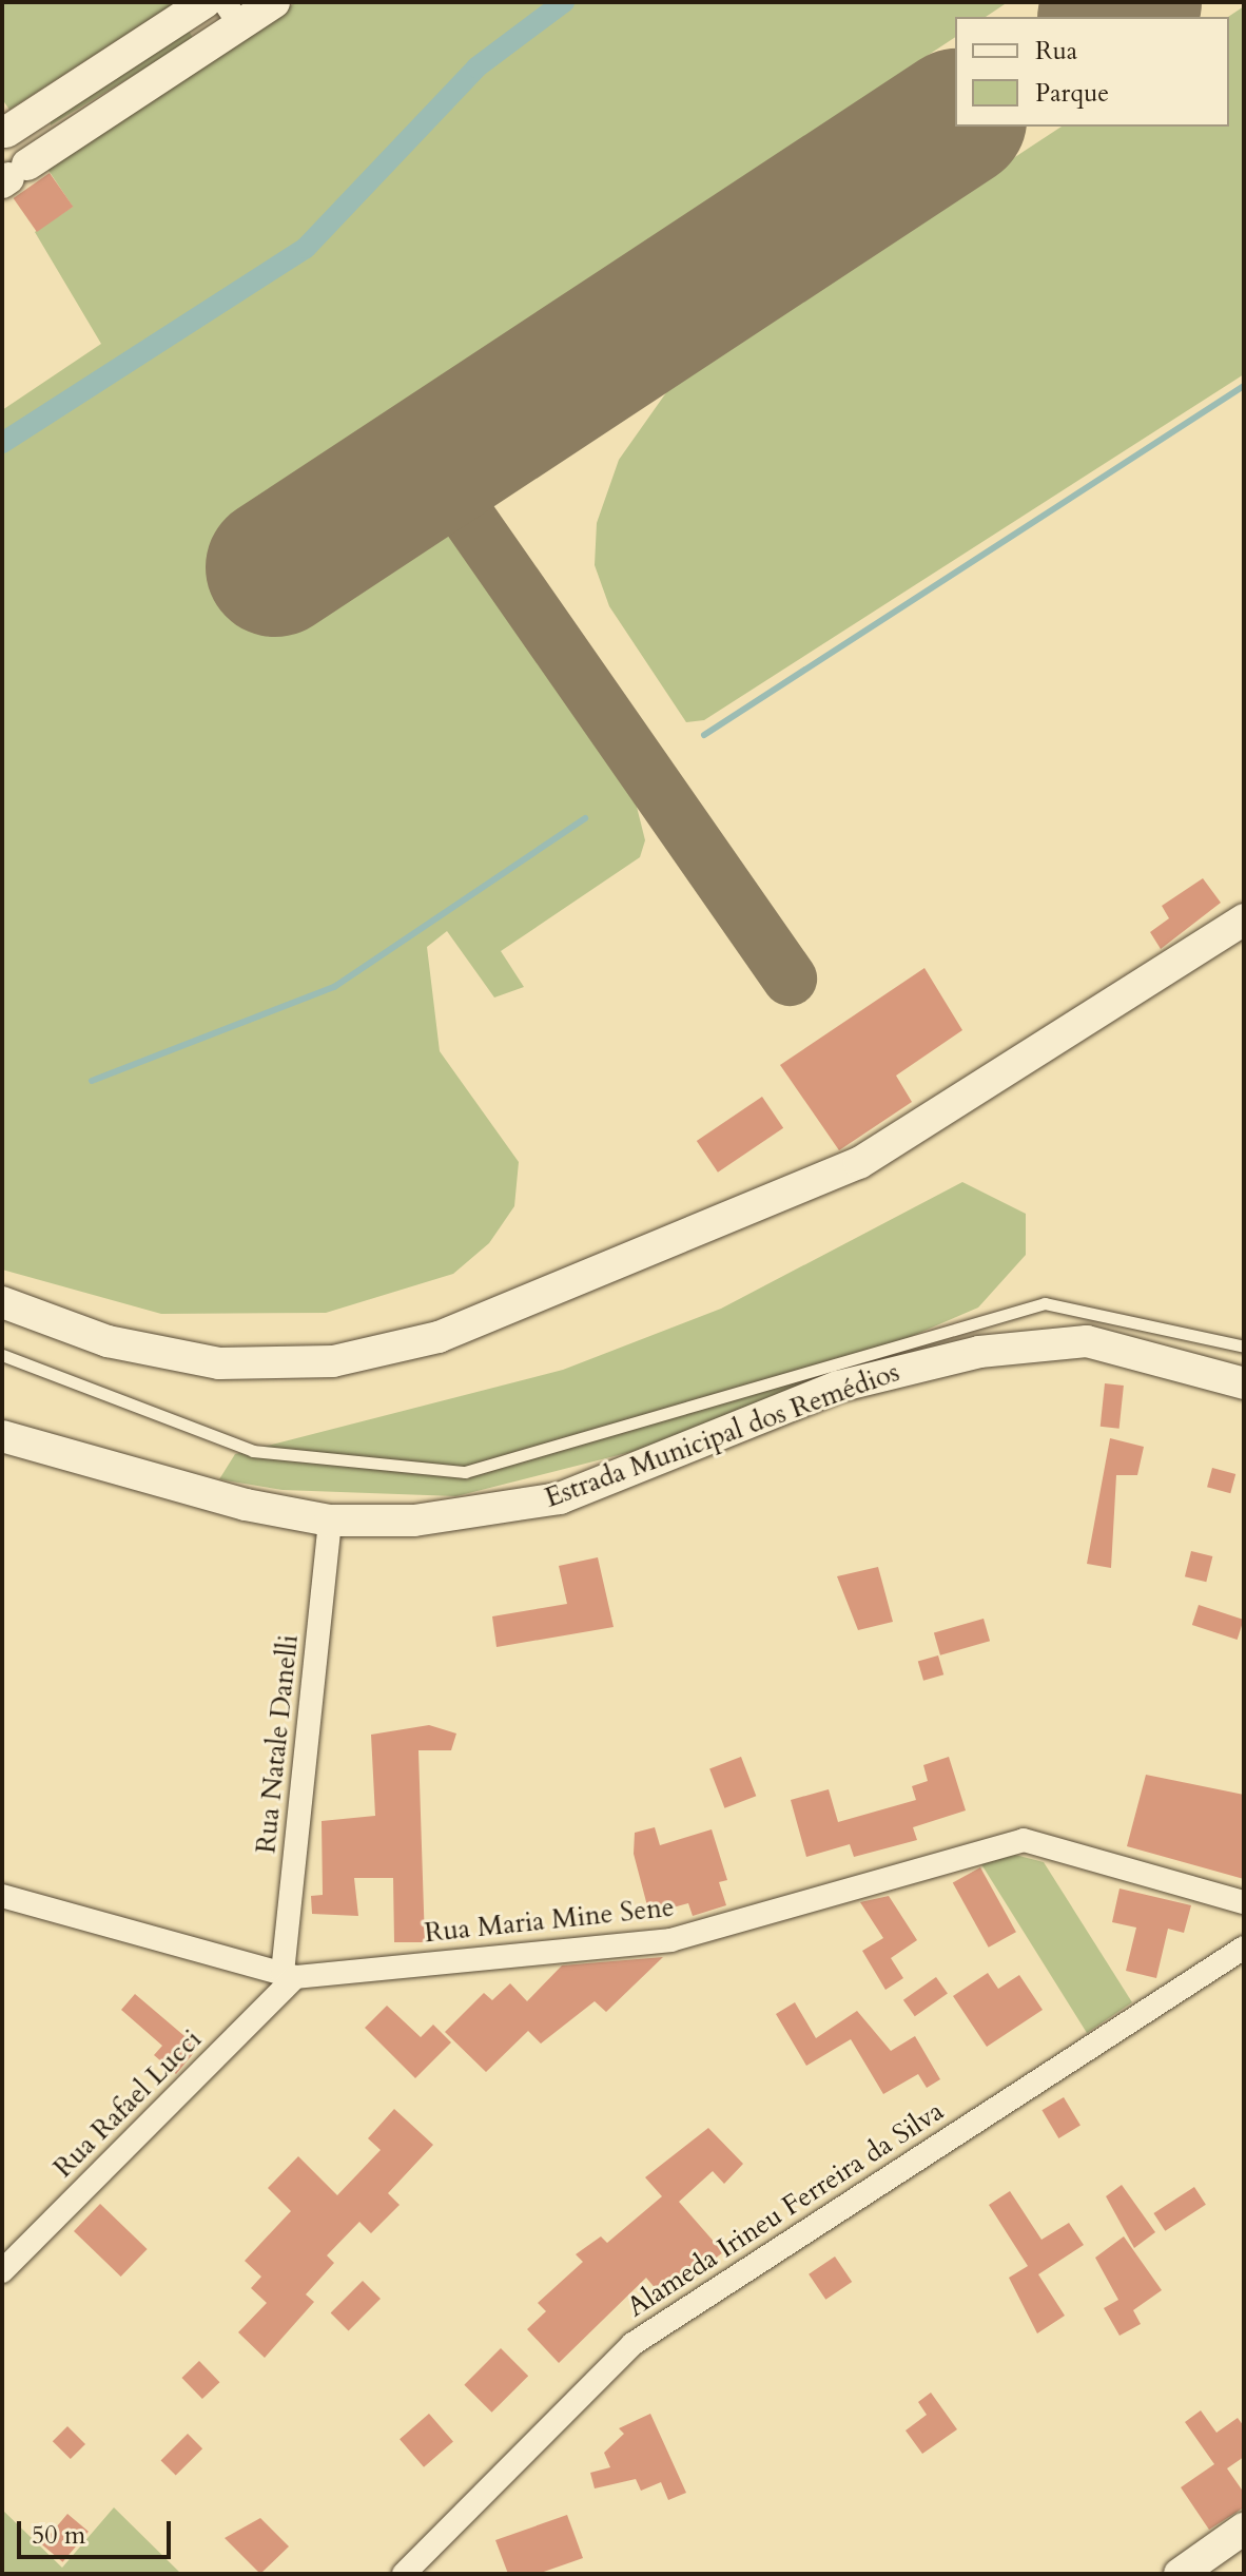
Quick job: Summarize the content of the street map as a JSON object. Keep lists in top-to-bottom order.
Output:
{
  "streets": {
    "street": [
      "Estrada Municipal dos Remédios",
      "Rua Natale Danelli",
      "Rua Maria Mine Sene",
      "Rua Rafael Lucci",
      "Alameda Irineu Ferreira da Silva"
    ]
  },
  "crossings": [
    ["Estrada Municipal dos Remédios", "Rua Natale Danelli"],
    ["Rua Natale Danelli", "Rua Maria Mine Sene"],
    ["Rua Natale Danelli", "Rua Rafael Lucci"],
    ["Rua Maria Mine Sene", "Rua Rafael Lucci"]
  ],
  "legend": ["Rua", "Parque"],
  "scale_bar": "50 m"
}
